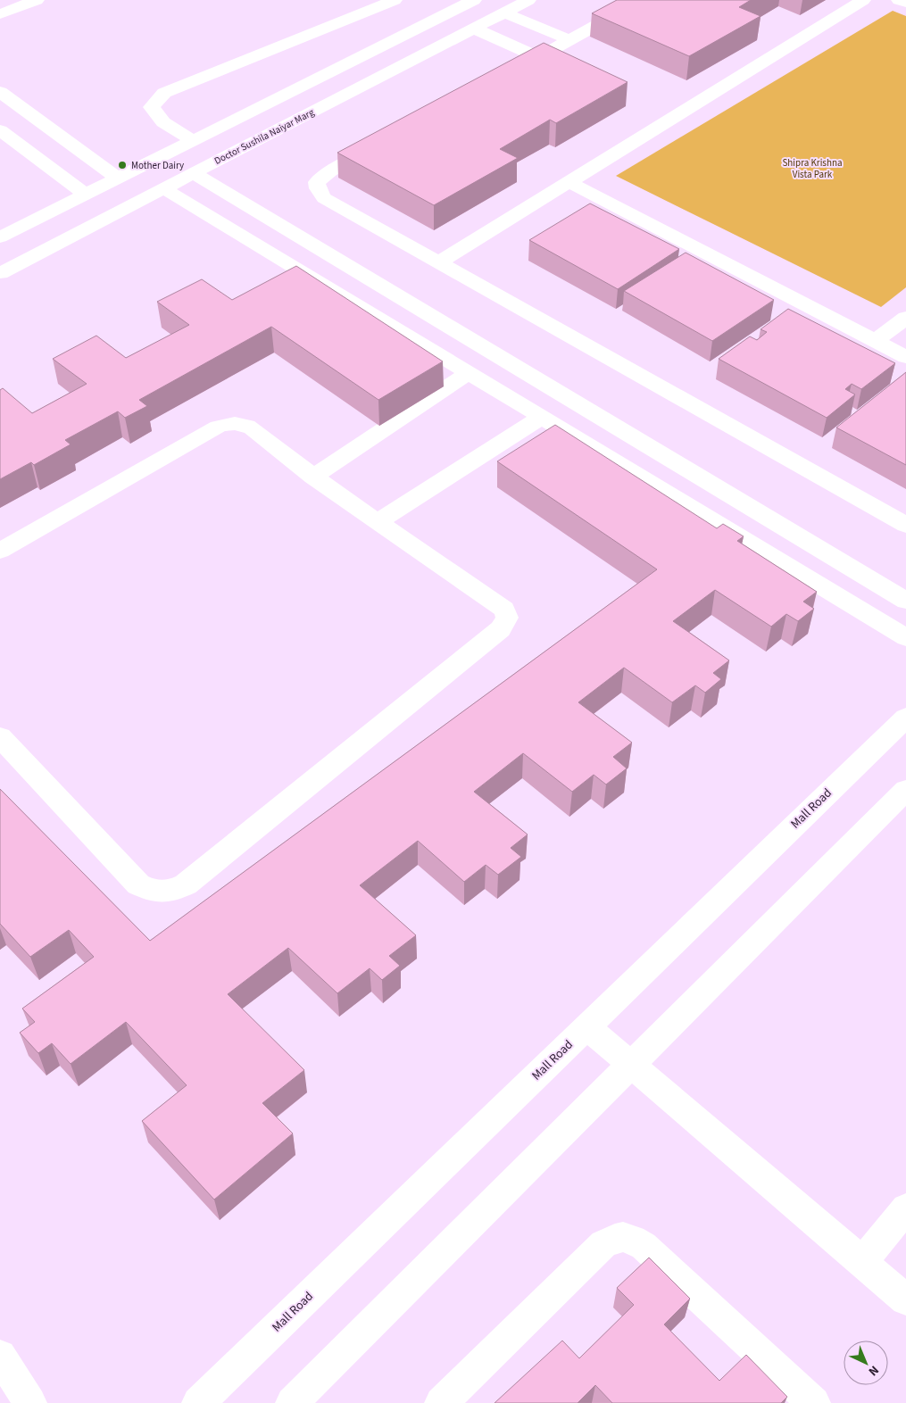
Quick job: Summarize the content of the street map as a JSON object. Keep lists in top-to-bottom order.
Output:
{
  "streets": {
    "street": ["Doctor Sushila Naiyar Marg", "Mall Road"]
  },
  "parks": ["Shipra Krishna Vista Park"],
  "places": ["Mother Dairy"],
  "north": "bottom right"
}
